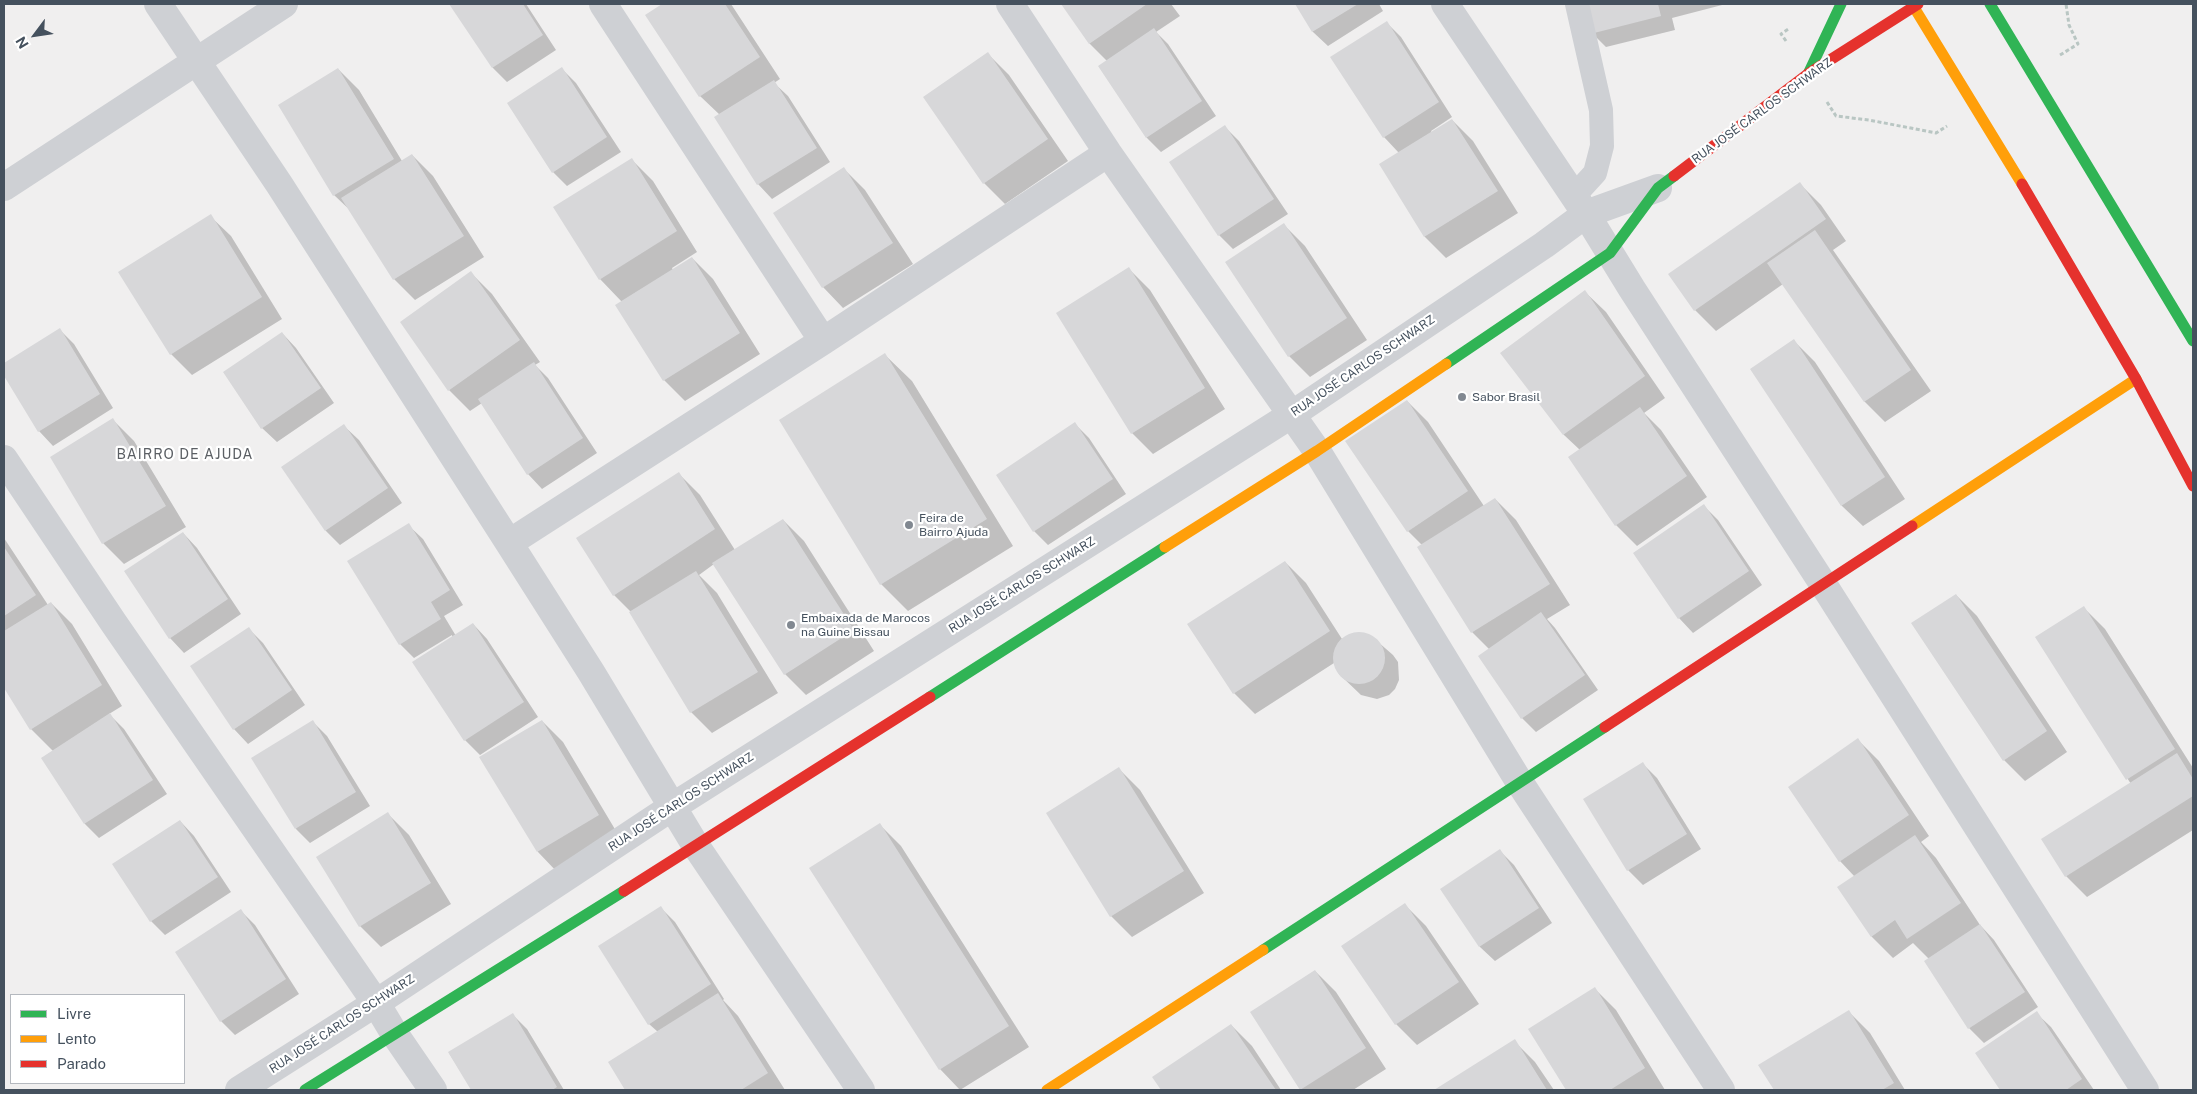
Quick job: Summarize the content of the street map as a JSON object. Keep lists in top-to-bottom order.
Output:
{
  "streets": {
    "street": ["RUA JOSÉ CARLOS SCHWARZ"]
  },
  "districts": ["BAIRRO DE AJUDA"],
  "places": ["Sabor Brasil", "Feira de Bairro Ajuda", "Embaixada de Marocos na Guine Bissau"],
  "legend": ["Livre", "Lento", "Parado"],
  "north": "bottom left"
}
